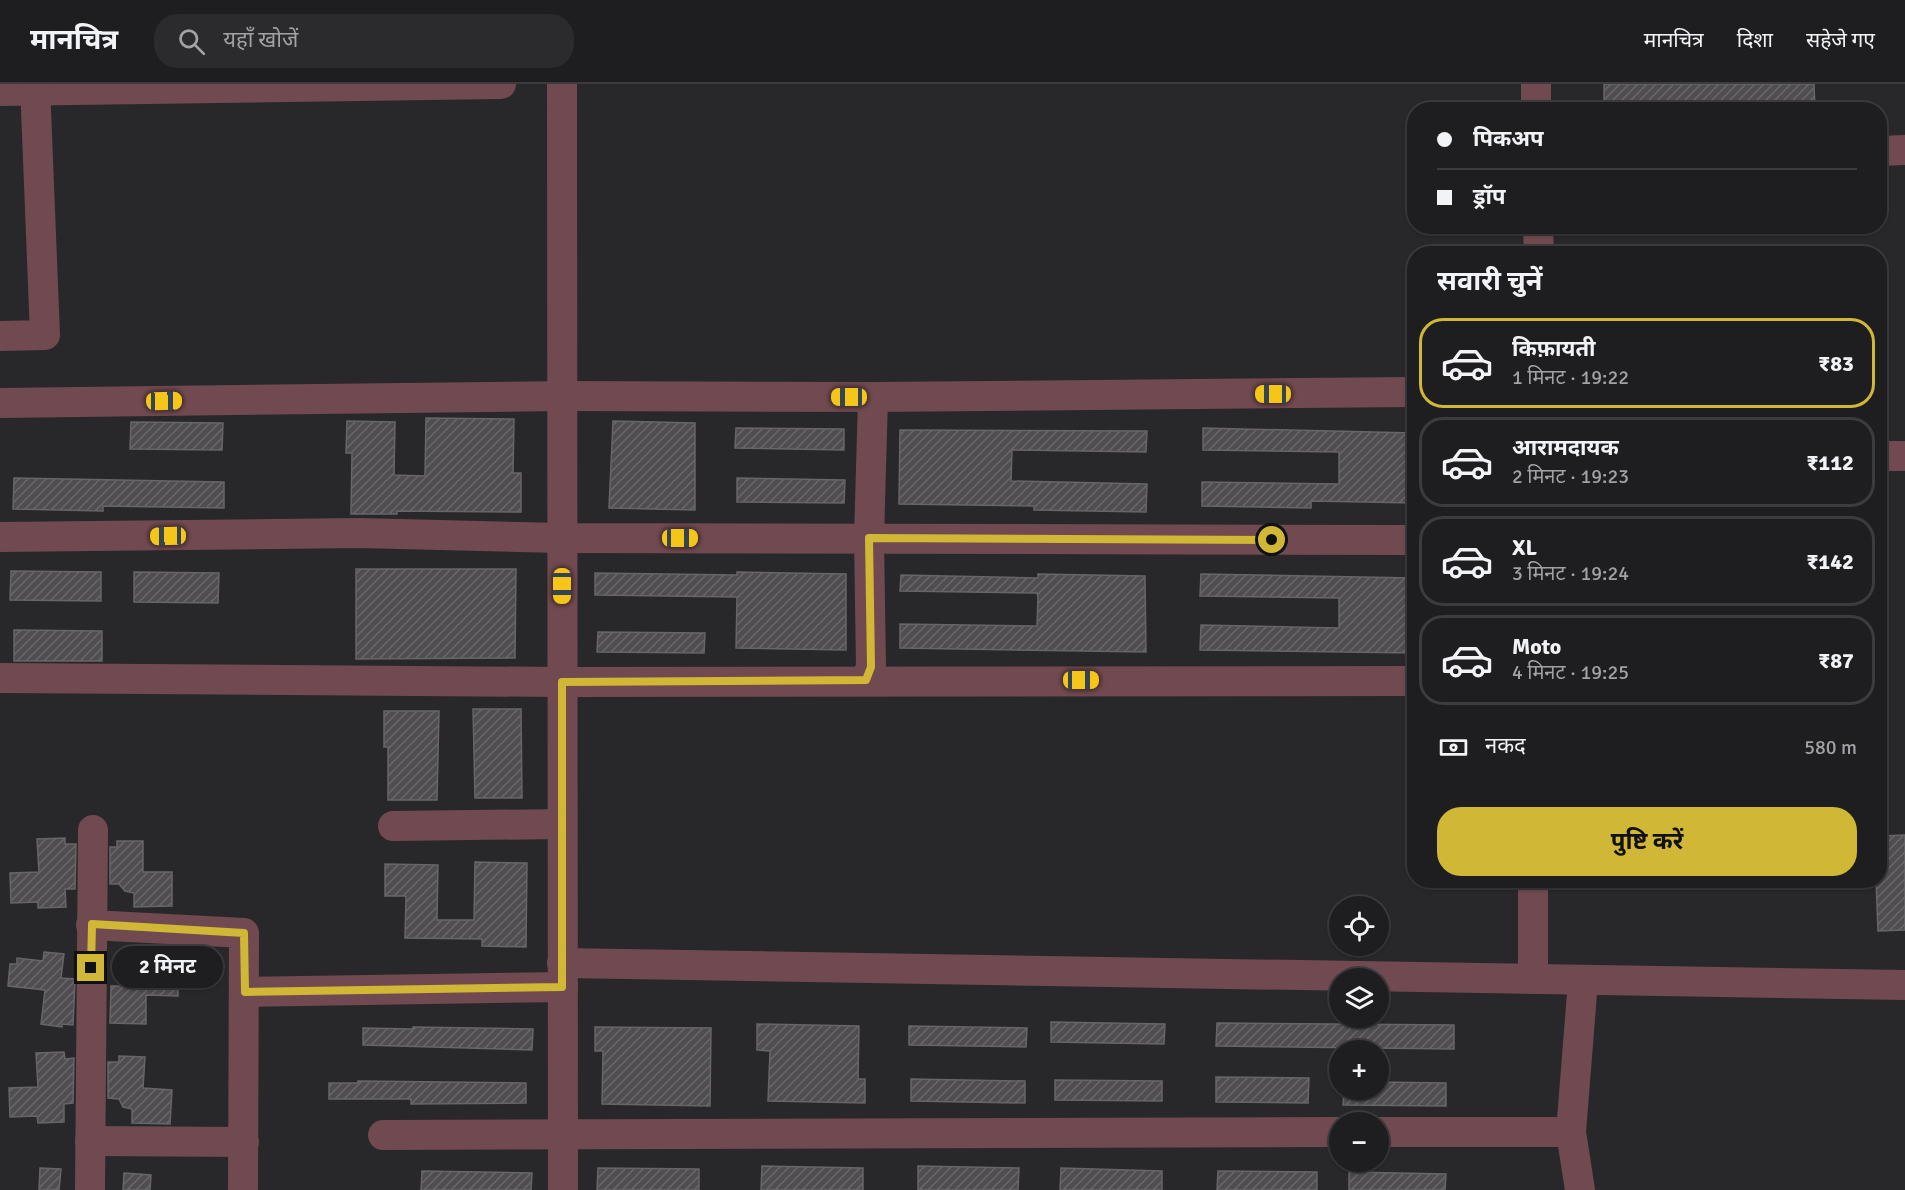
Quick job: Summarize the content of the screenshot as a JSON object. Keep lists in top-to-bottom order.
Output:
{
  "page": {
    "header": "मानचित्र",
    "search": "यहाँ खोजें",
    "nav": ["मानचित्र", "दिशा", "सहेजे गए"],
    "banner": ["पिकअप", "ड्रॉप"],
    "heading": "सवारी चुनें",
    "list": [
      {
        "name": "किफ़ायती",
        "note": "1 मिनट · 19:22",
        "value": "₹83"
      },
      {
        "name": "आरामदायक",
        "note": "2 मिनट · 19:23",
        "value": "₹112"
      },
      {
        "name": "XL",
        "note": "3 मिनट · 19:24",
        "value": "₹142"
      },
      {
        "name": "Moto",
        "note": "4 मिनट · 19:25",
        "value": "₹87"
      }
    ],
    "pay": ["नकद", "580 m"],
    "buttons": "पुष्टि करें",
    "map_buttons": ["+", "−"],
    "bubble": "2 मिनट"
  }
}
